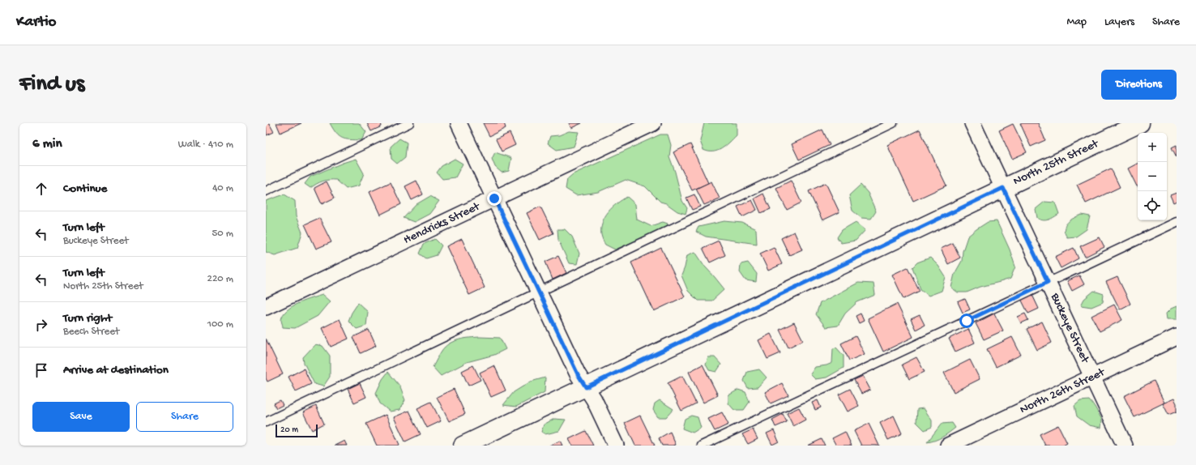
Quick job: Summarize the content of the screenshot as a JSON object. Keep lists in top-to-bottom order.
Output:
{
  "streets": {
    "street": [
      "North 25th Street",
      "Hendricks Street",
      "Buckeye Street",
      "North 26th Street"
    ]
  },
  "crossings": [
    ["North 25th Street", "Buckeye Street"],
    ["Buckeye Street", "North 26th Street"]
  ],
  "scale_bar": "20 m",
  "page": {
    "header": "Kartio",
    "nav": ["Map", "Layers", "Share"],
    "buttons": [
      "Directions",
      ["Save", "Share"]
    ],
    "title": "Find us",
    "heading": ["6 min", "Walk · 410 m"],
    "map_buttons": ["+", "−"],
    "list": [
      ["Continue", "40 m"],
      ["Turn left", "Buckeye Street", "50 m"],
      ["Turn left", "North 25th Street", "220 m"],
      ["Turn right", "Beech Street", "100 m"],
      "Arrive at destination"
    ],
    "scale": "20 m"
  }
}
